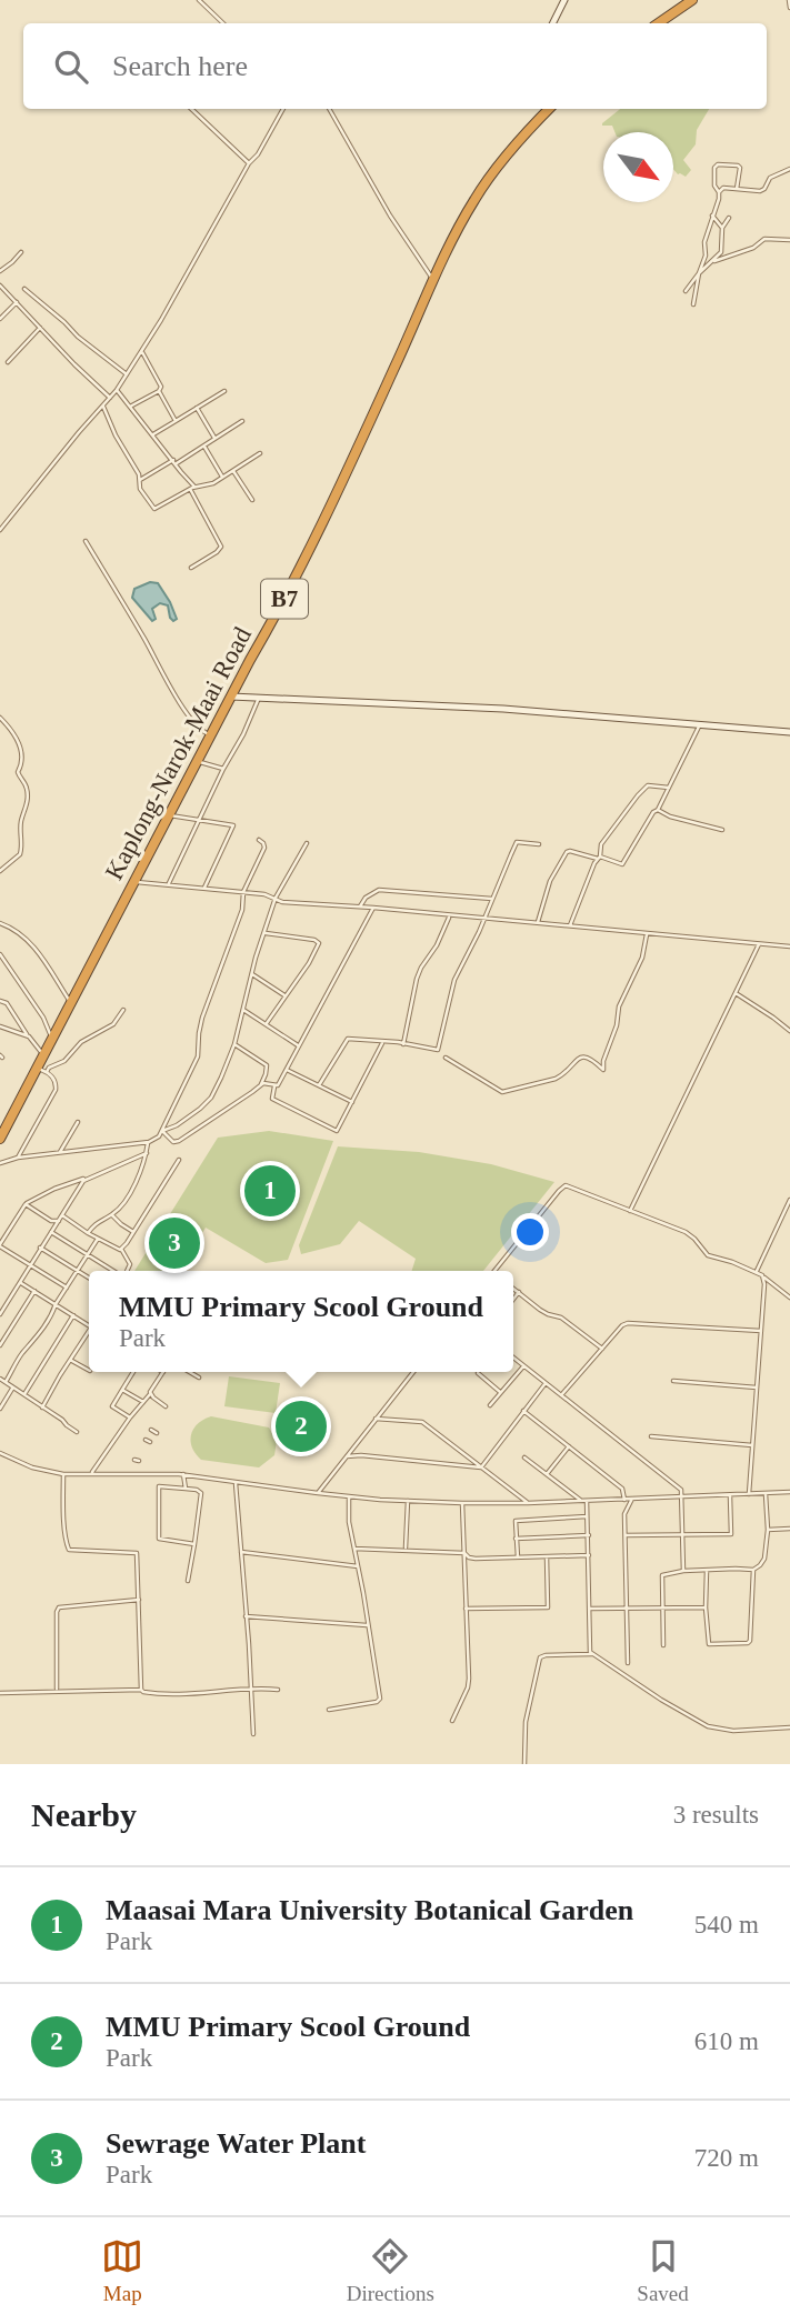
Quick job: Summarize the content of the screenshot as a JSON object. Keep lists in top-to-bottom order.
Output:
{
  "streets": {
    "highway": ["B7", "Kaplong-Narok-Maai Road"]
  },
  "north": "bottom right",
  "page": {
    "search": "Search here",
    "pins": ["1", "3", "2"],
    "popup": ["MMU Primary Scool Ground", "Park"],
    "heading": ["Nearby", "3 results"],
    "list": [
      {
        "mark": "1",
        "name": "Maasai Mara University Botanical Garden",
        "note": "Park",
        "value": "540 m"
      },
      {
        "mark": "2",
        "name": "MMU Primary Scool Ground",
        "note": "Park",
        "value": "610 m"
      },
      {
        "mark": "3",
        "name": "Sewrage Water Plant",
        "note": "Park",
        "value": "720 m"
      }
    ],
    "nav": ["Map", "Directions", "Saved"]
  }
}
